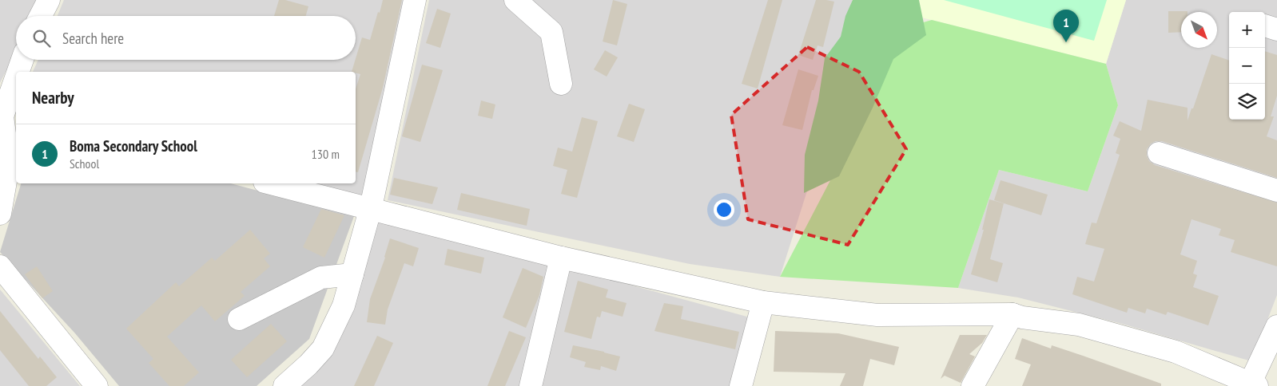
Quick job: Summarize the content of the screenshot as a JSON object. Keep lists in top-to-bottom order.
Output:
{
  "north": "bottom right",
  "page": {
    "pins": "1",
    "map_buttons": ["+", "−"],
    "search": "Search here",
    "heading": "Nearby",
    "list": [
      {
        "mark": "1",
        "name": "Boma Secondary School",
        "note": "School",
        "value": "130 m"
      }
    ]
  }
}
